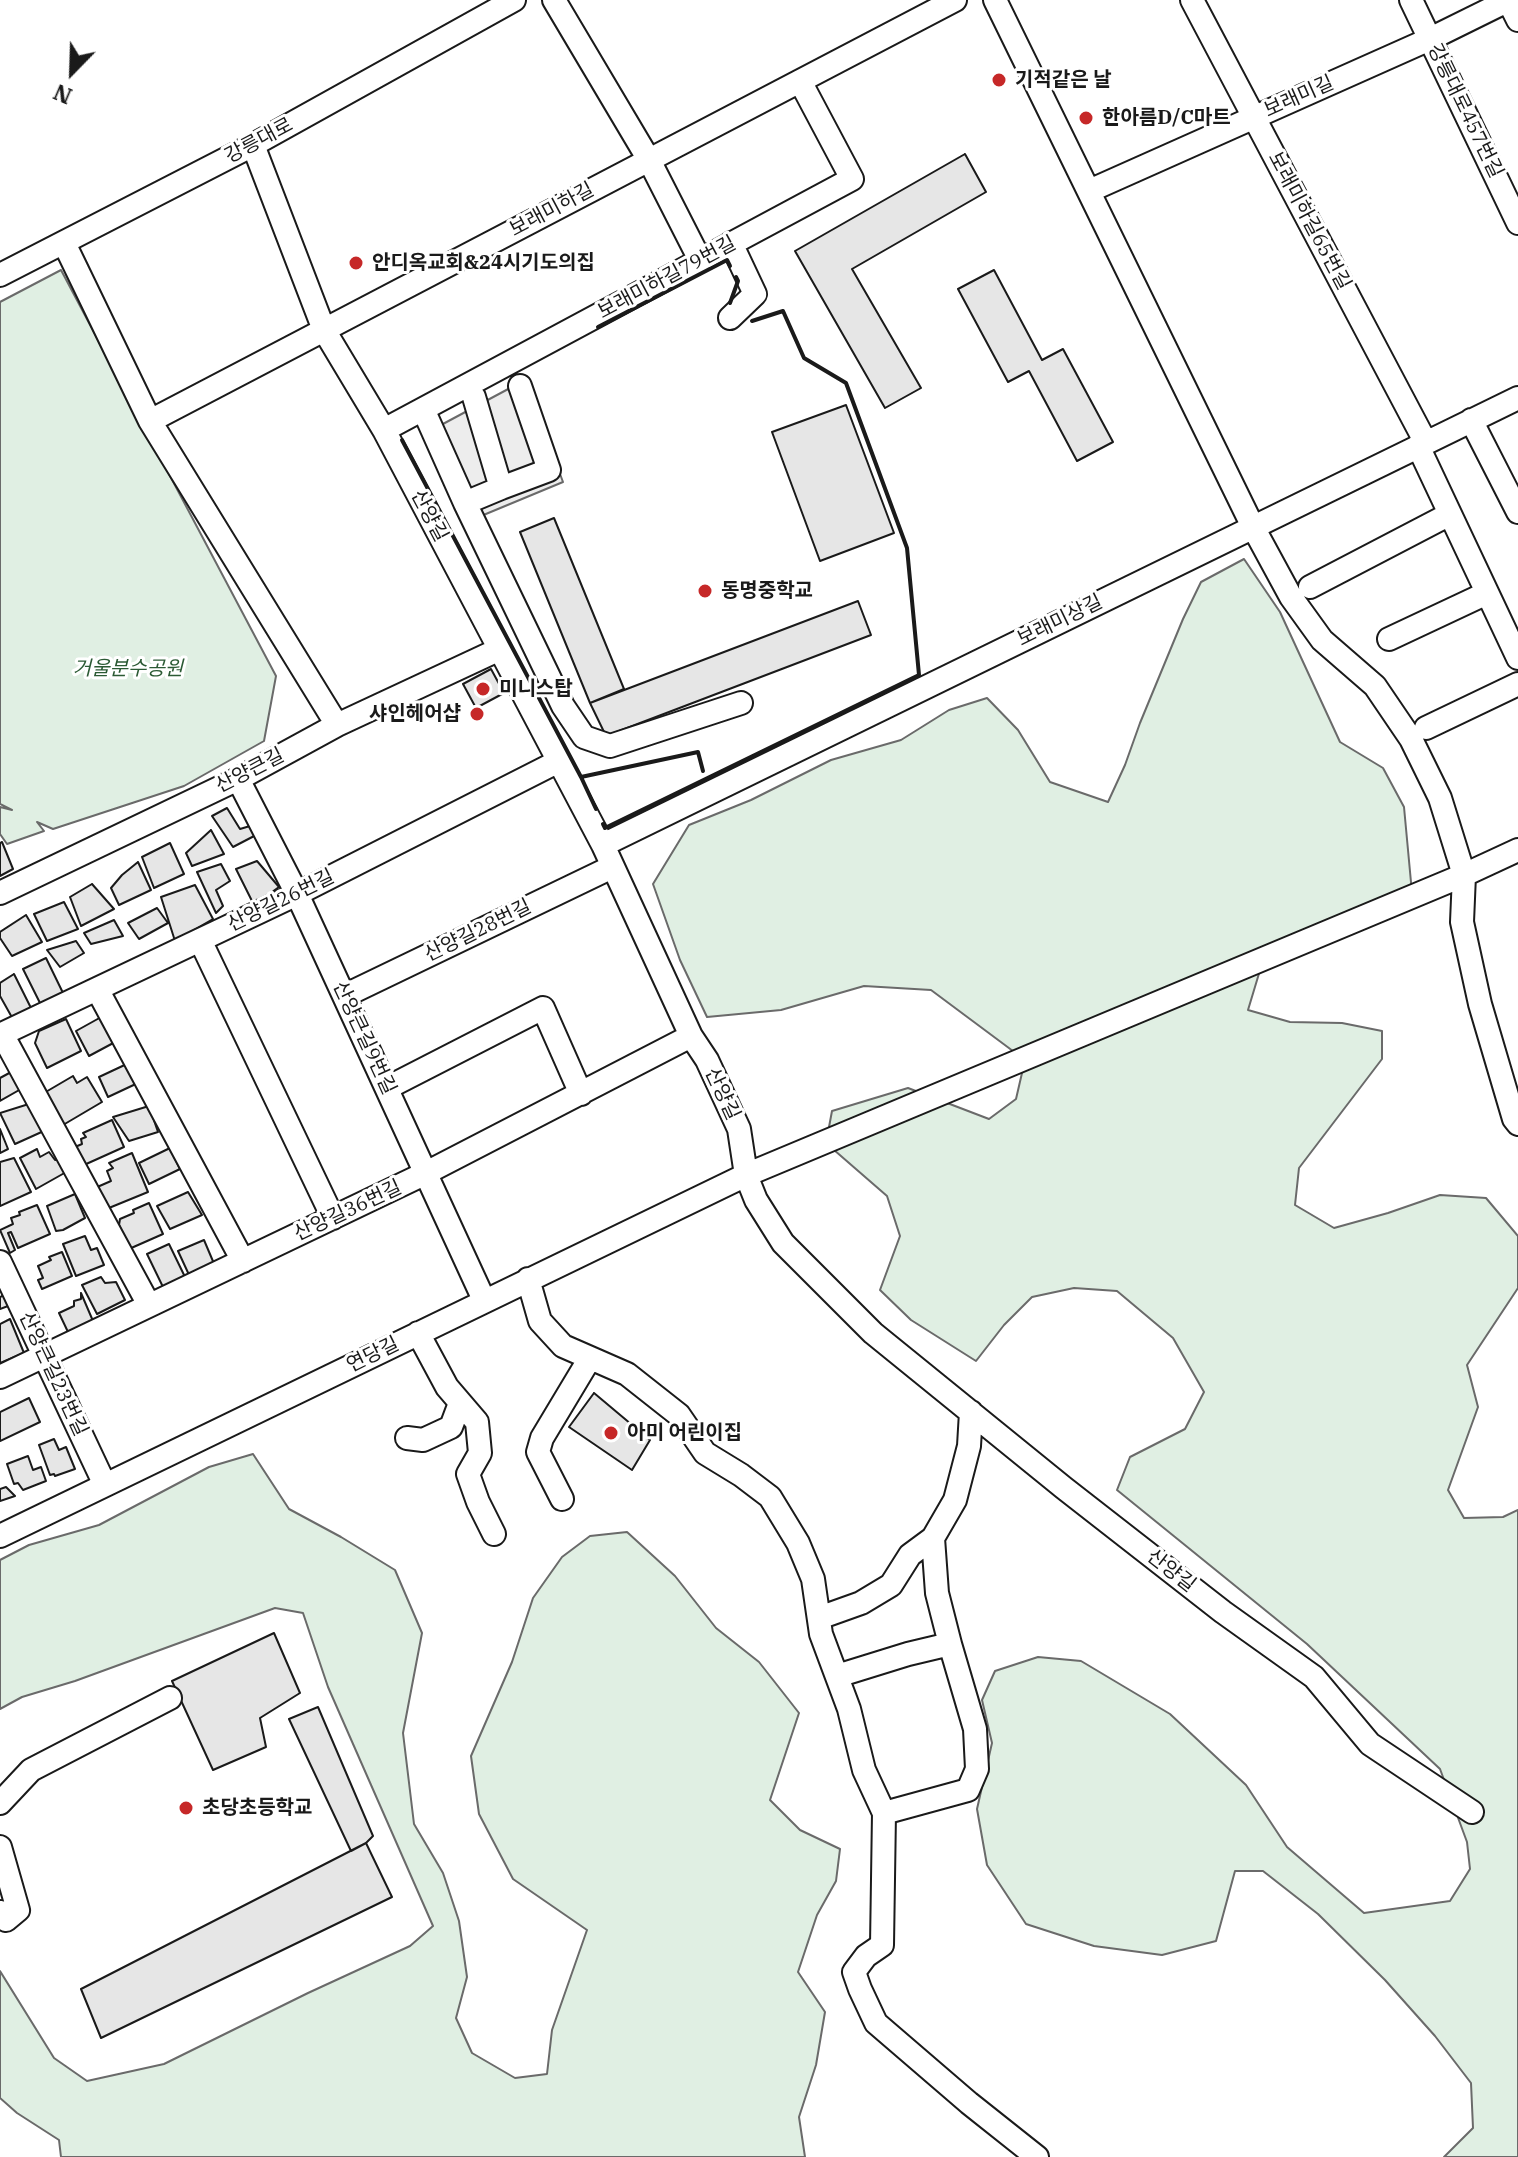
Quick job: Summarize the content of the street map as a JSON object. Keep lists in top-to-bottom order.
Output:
{
  "streets": {
    "street": [
      "보래미길",
      "강릉대로457번길",
      "강릉대로",
      "보래미하길",
      "보래미하길65번길",
      "보래미하길79번길",
      "산양길",
      "보래미상길",
      "산양큰길",
      "산양길26번길",
      "산양길28번길",
      "산양큰길9번길",
      "산양길36번길",
      "연당길",
      "산양큰길23번길"
    ]
  },
  "crossings": [
    ["보래미길", "강릉대로457번길"],
    ["보래미길", "보래미하길65번길"],
    ["강릉대로", "산양길"],
    ["보래미하길", "보래미하길79번길"],
    ["보래미하길", "산양길"],
    ["보래미하길65번길", "보래미상길"],
    ["보래미하길79번길", "산양길"],
    ["산양길", "보래미상길"],
    ["산양길", "산양큰길"],
    ["산양길", "산양길26번길"],
    ["산양길", "산양길28번길"],
    ["산양길", "산양길36번길"],
    ["산양길", "연당길"],
    ["산양큰길", "산양큰길9번길"],
    ["산양길26번길", "산양큰길9번길"],
    ["산양길28번길", "산양큰길9번길"],
    ["산양큰길9번길", "산양길36번길"],
    ["산양큰길9번길", "연당길"],
    ["산양길36번길", "산양큰길23번길"],
    ["연당길", "산양큰길23번길"]
  ],
  "parks": ["거울분수공원"],
  "places": [
    "기적같은 날",
    "한아름D/C마트",
    "안디옥교회&24시기도의집",
    "동명중학교",
    "미니스탑",
    "샤인헤어샵",
    "아미 어린이집",
    "초당초등학교"
  ],
  "north": "bottom left"
}
